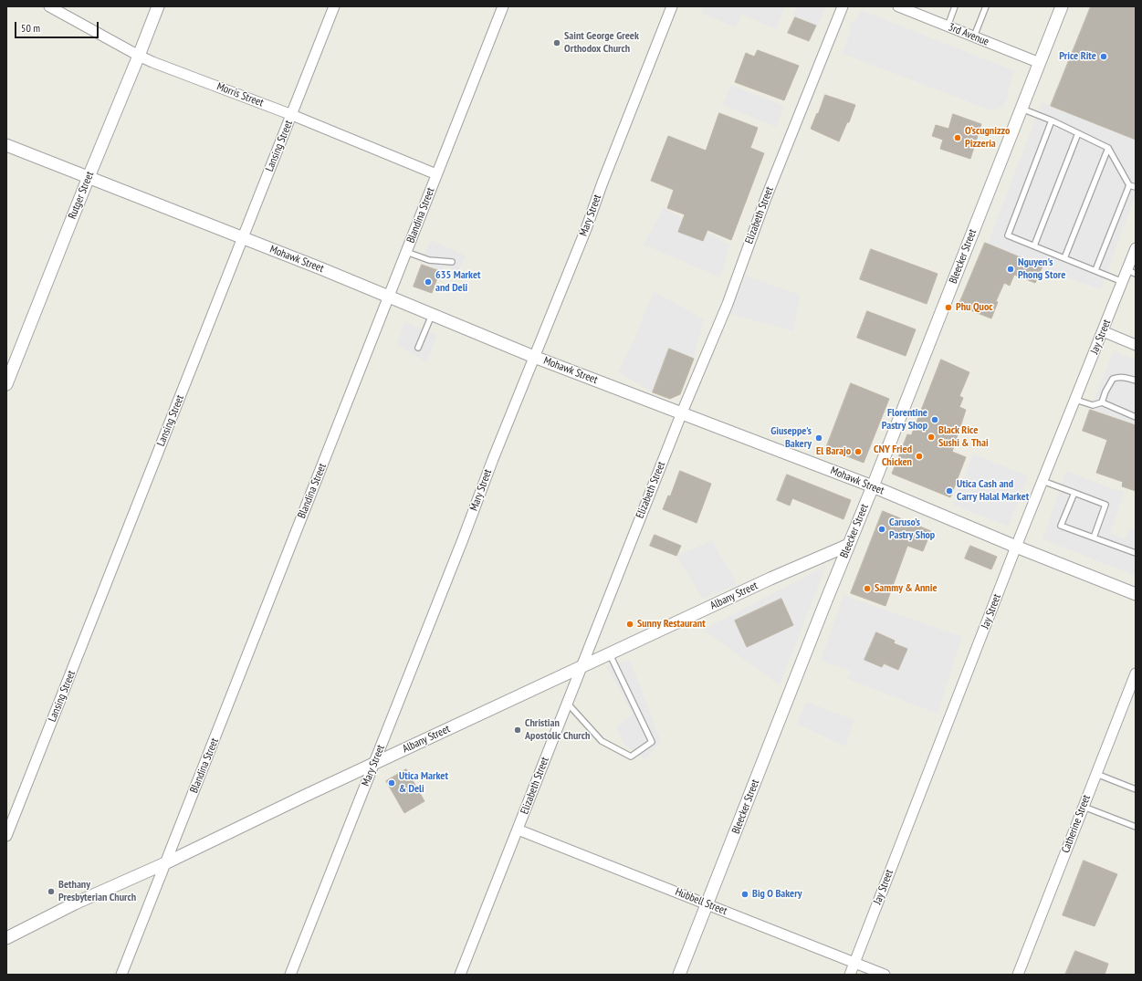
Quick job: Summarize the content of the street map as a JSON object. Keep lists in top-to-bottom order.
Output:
{
  "streets": {
    "street": [
      "3rd Avenue",
      "Morris Street",
      "Lansing Street",
      "Rutger Street",
      "Blandina Street",
      "Mary Street",
      "Elizabeth Street",
      "Bleecker Street",
      "Mohawk Street",
      "Jay Street",
      "Albany Street",
      "Catherine Street",
      "Hubbell Street"
    ]
  },
  "crossings": [
    ["3rd Avenue", "Bleecker Street"],
    ["Morris Street", "Lansing Street"],
    ["Morris Street", "Rutger Street"],
    ["Morris Street", "Blandina Street"],
    ["Lansing Street", "Mohawk Street"],
    ["Rutger Street", "Mohawk Street"],
    ["Blandina Street", "Mohawk Street"],
    ["Blandina Street", "Albany Street"],
    ["Mary Street", "Mohawk Street"],
    ["Mary Street", "Albany Street"],
    ["Elizabeth Street", "Mohawk Street"],
    ["Elizabeth Street", "Albany Street"],
    ["Elizabeth Street", "Hubbell Street"],
    ["Bleecker Street", "Mohawk Street"],
    ["Bleecker Street", "Albany Street"],
    ["Bleecker Street", "Hubbell Street"],
    ["Mohawk Street", "Jay Street"],
    ["Jay Street", "Hubbell Street"]
  ],
  "places": [
    "Saint George Greek Orthodox Church",
    "Price Rite",
    "O’scugnizzo Pizzeria",
    "Nguyen's Phong Store",
    "635 Market and Deli",
    "Phu Quoc",
    "Florentine Pastry Shop",
    "Black Rice Sushi & Thai",
    "Giuseppe's Bakery",
    "El Barajo",
    "CNY Fried Chicken",
    "Utica Cash and Carry Halal Market",
    "Caruso's Pastry Shop",
    "Sammy & Annie",
    "Sunny Restaurant",
    "Christian Apostolic Church",
    "Utica Market & Deli",
    "Bethany Presbyterian Church",
    "Big O Bakery"
  ],
  "scale_bar": "50 m"
}
